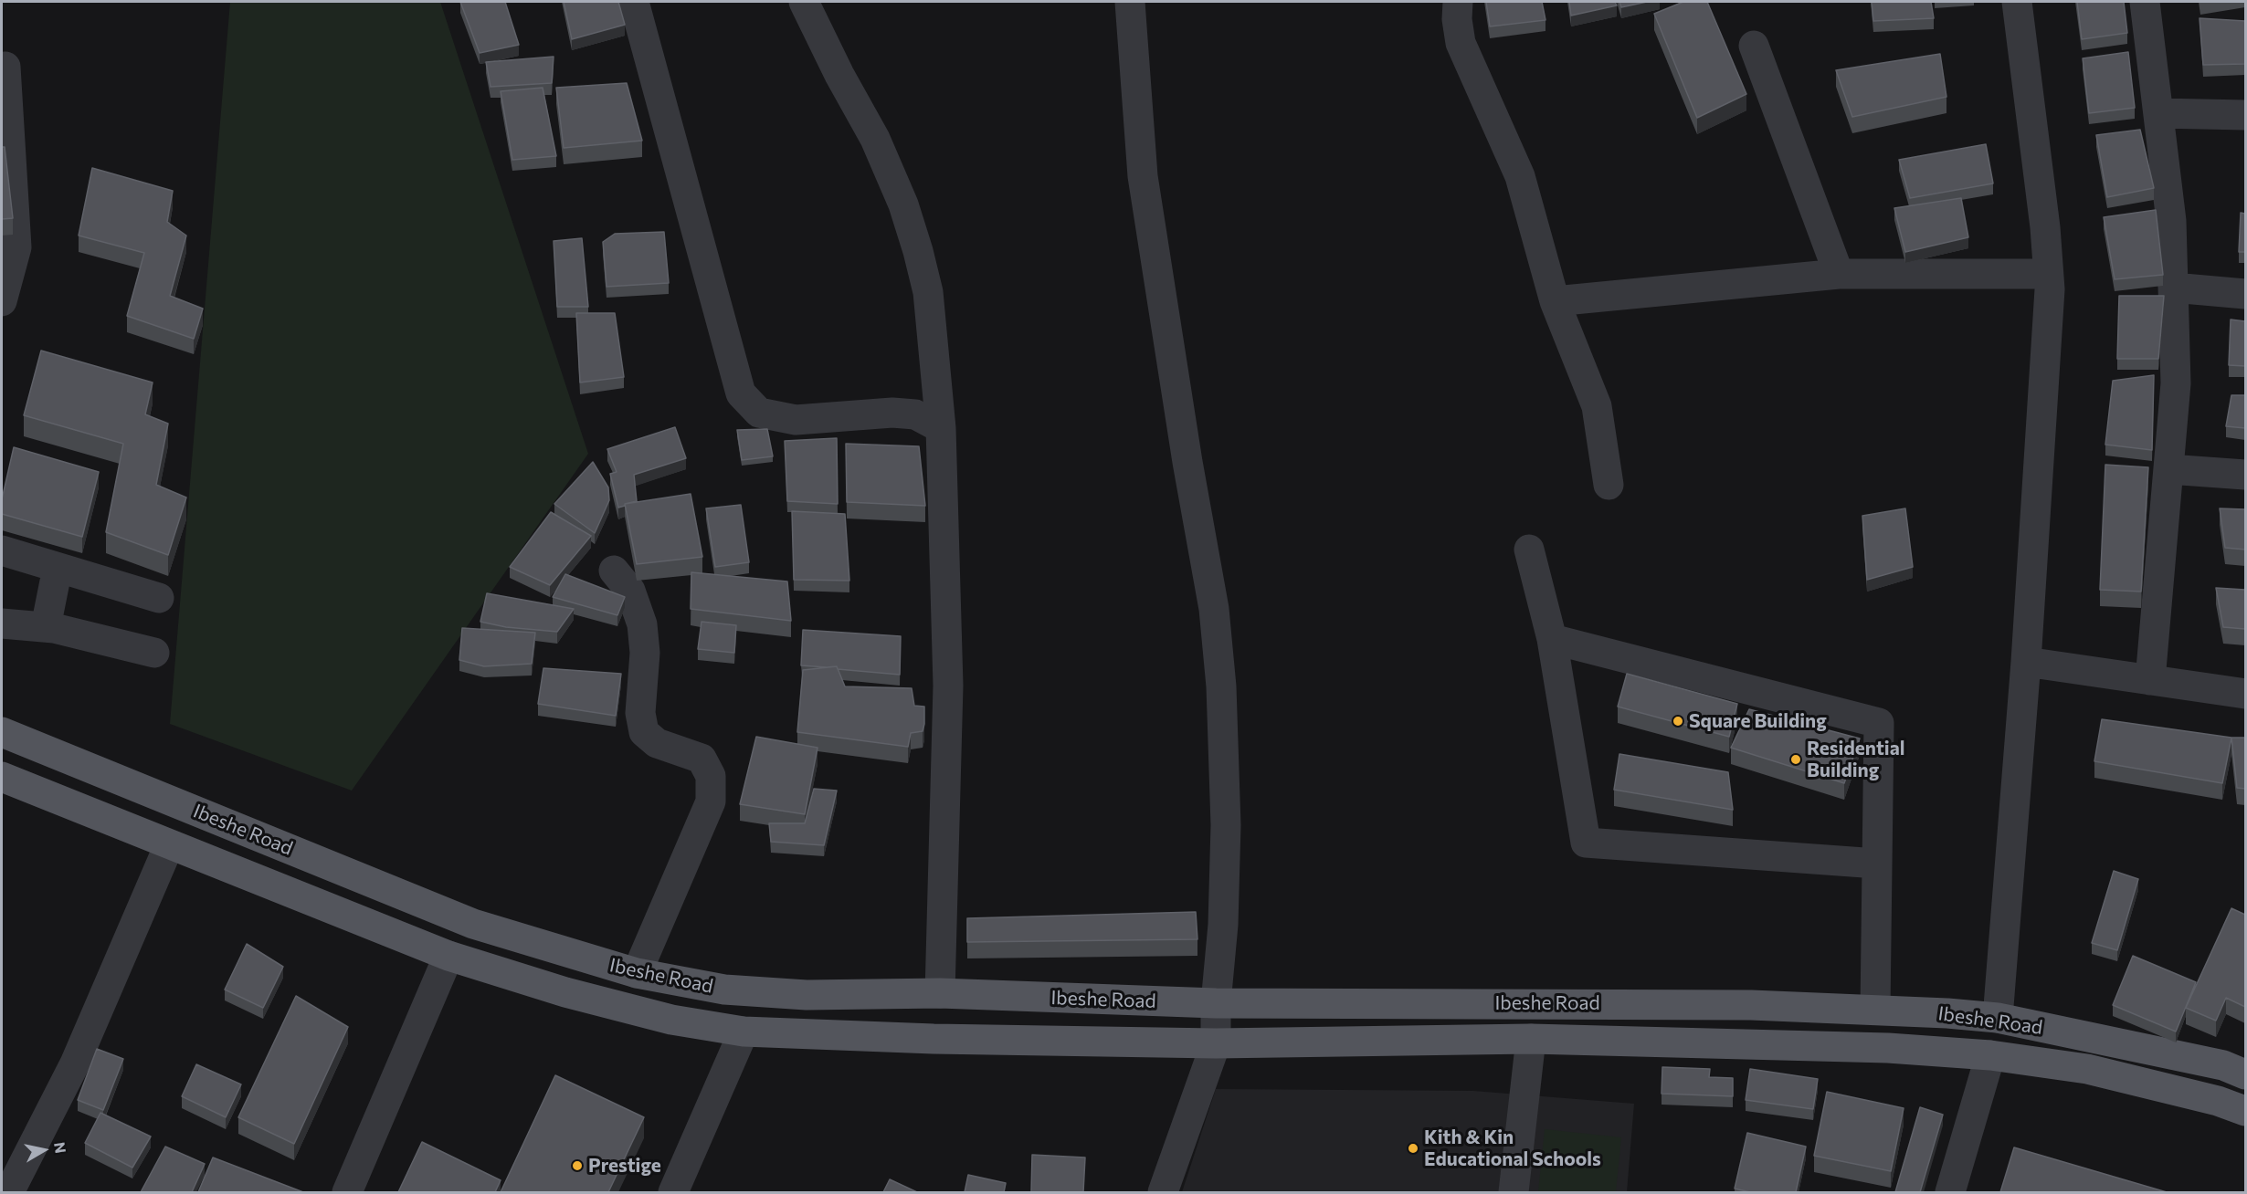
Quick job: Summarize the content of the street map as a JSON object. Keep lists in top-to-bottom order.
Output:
{
  "streets": {
    "main road": ["Ibeshe Road"]
  },
  "places": [
    "Square Building",
    "Residential Building",
    "Kith & Kin Educational Schools",
    "Prestige"
  ],
  "north": "right"
}
